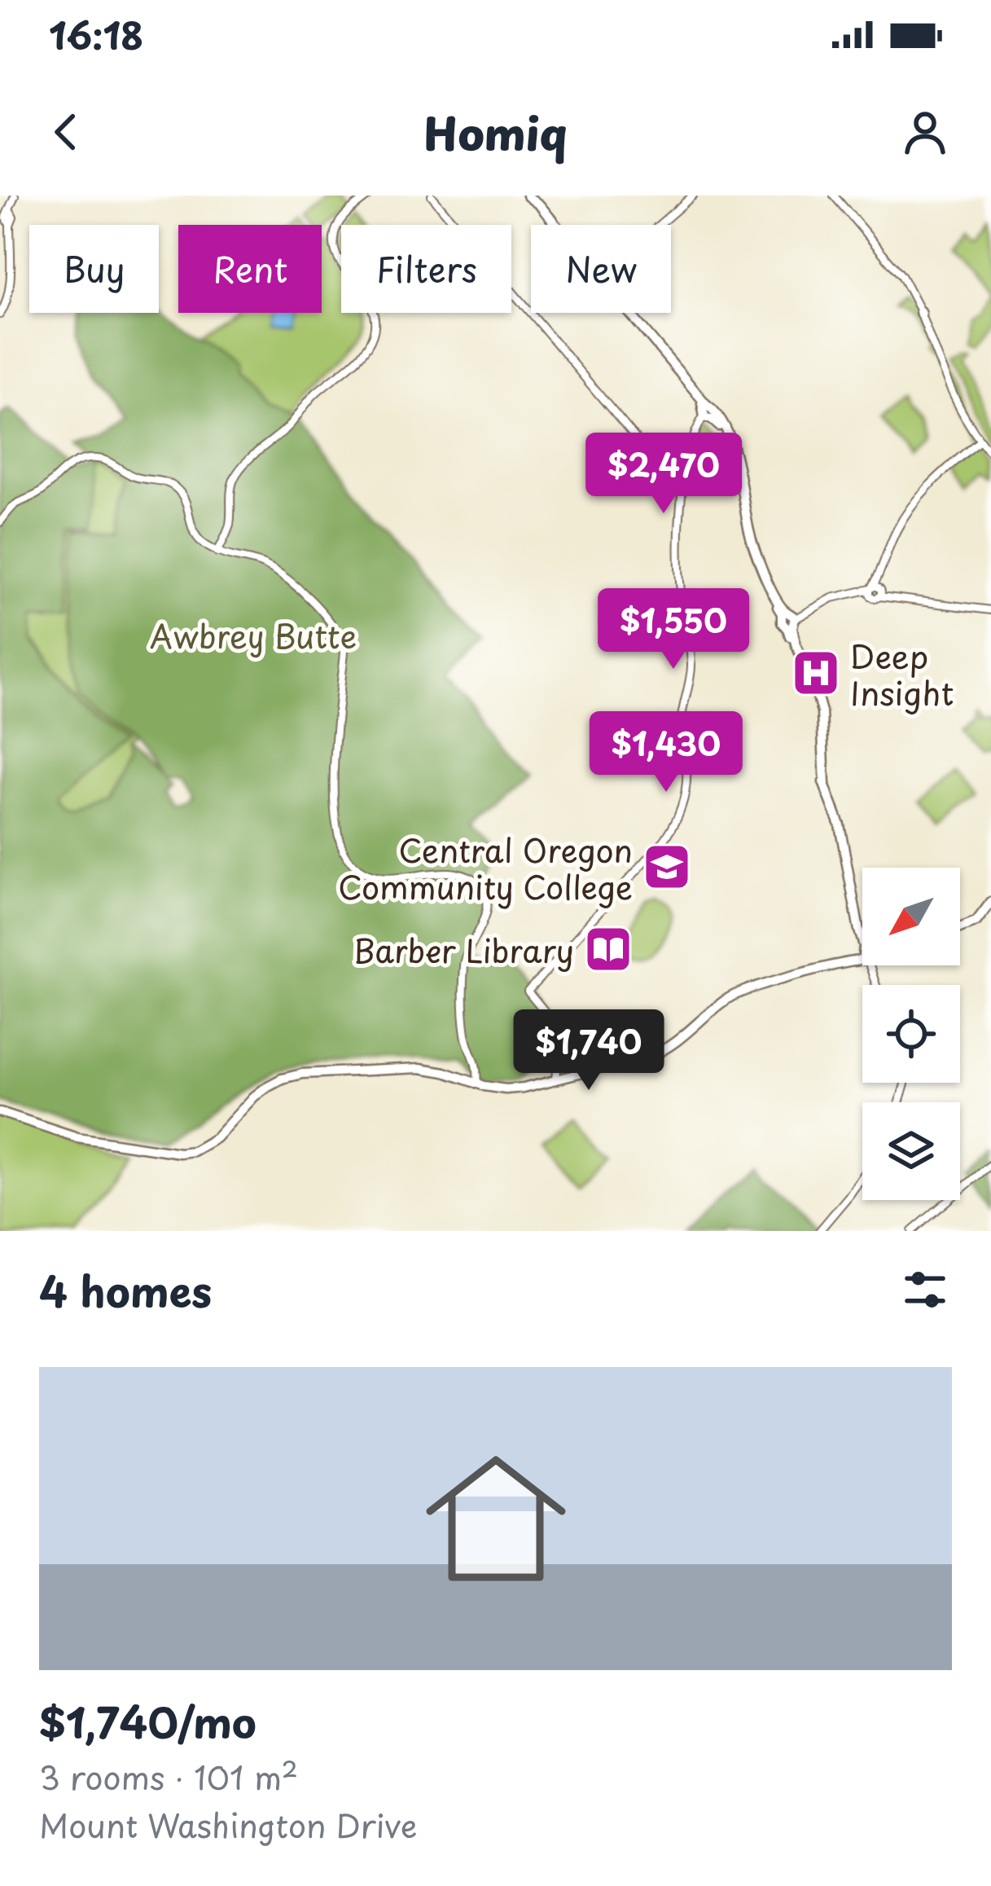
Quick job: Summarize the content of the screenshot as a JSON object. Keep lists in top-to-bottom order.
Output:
{
  "parks": ["Awbrey Butte"],
  "places": {
    "hospital": ["Deep Insight"],
    "school or university": ["Central Oregon Community College"],
    "library": ["Barber Library"]
  },
  "north": "bottom left",
  "page": {
    "status": "16:18",
    "header": "Homiq",
    "chip": [
      "Buy",
      "Rent",
      "Filters",
      "New"
    ],
    "price": [
      "$2,470",
      "$1,550",
      "$1,430",
      "$1,740"
    ],
    "heading": "4 homes",
    "list": [
      {
        "name": "$1,740/mo",
        "note": "3 rooms · 101 m² · Mount Washington Drive"
      }
    ]
  }
}
